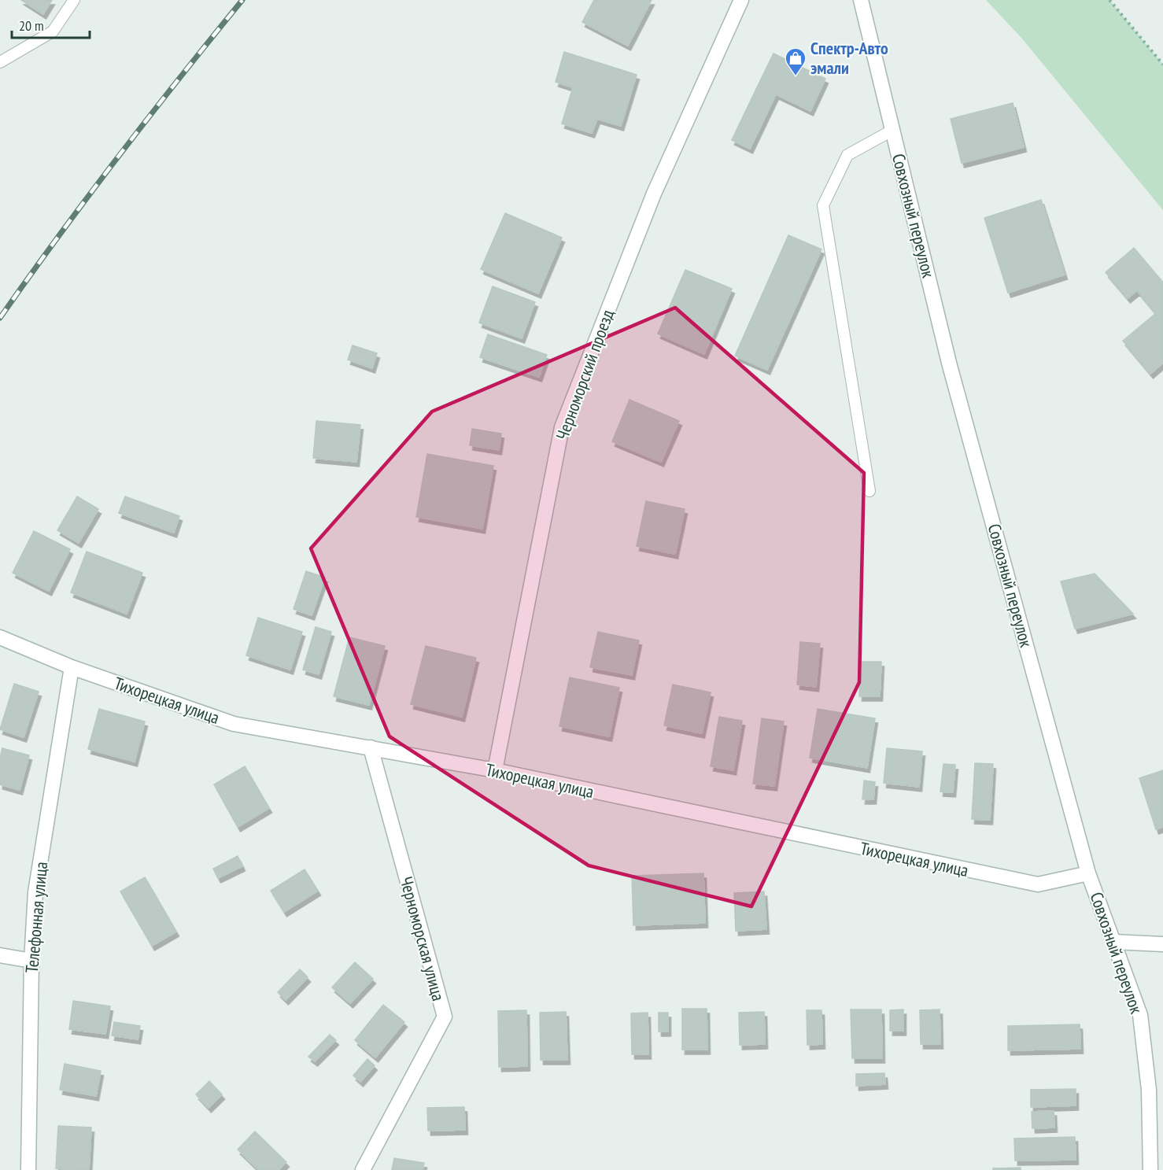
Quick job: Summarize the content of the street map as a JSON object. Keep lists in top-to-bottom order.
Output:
{
  "streets": {
    "street": [
      "Совхозный переулок",
      "Черноморский проезд",
      "Тихорецкая улица",
      "Телефонная улица",
      "Черноморская улица"
    ]
  },
  "crossings": [
    ["Совхозный переулок", "Тихорецкая улица"],
    ["Черноморский проезд", "Тихорецкая улица"],
    ["Тихорецкая улица", "Телефонная улица"],
    ["Тихорецкая улица", "Черноморская улица"]
  ],
  "places": {
    "shop": ["Спектр-Авто эмали"]
  },
  "scale_bar": "20 m"
}
